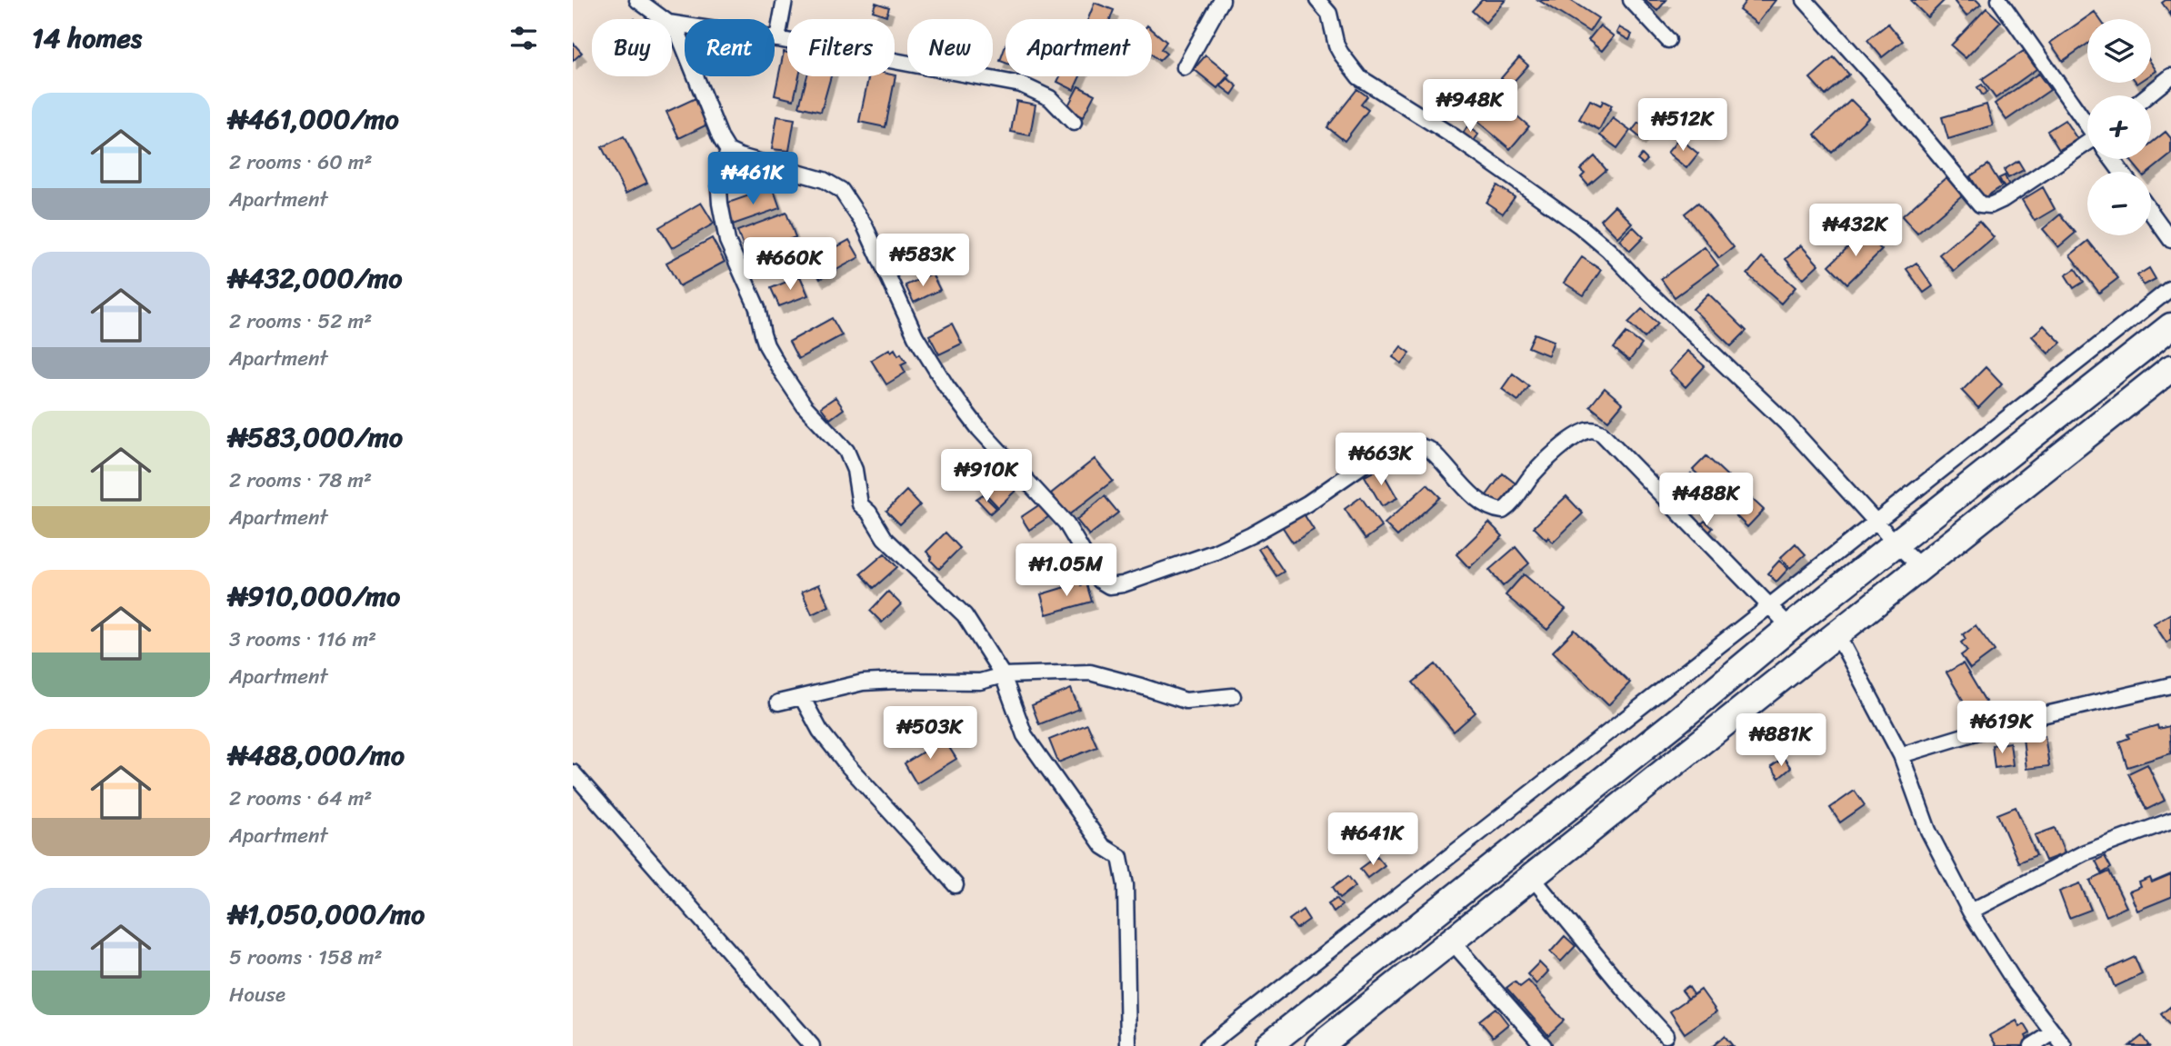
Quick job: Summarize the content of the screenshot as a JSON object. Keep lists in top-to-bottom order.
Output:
{
  "page": {
    "heading": "14 homes",
    "map_buttons": ["+", "−"],
    "chip": [
      "Buy",
      "Rent",
      "Filters",
      "New",
      "Apartment"
    ],
    "list": [
      {
        "name": "₦461,000/mo",
        "note": "2 rooms · 60 m² · Apartment"
      },
      {
        "name": "₦432,000/mo",
        "note": "2 rooms · 52 m² · Apartment"
      },
      {
        "name": "₦583,000/mo",
        "note": "2 rooms · 78 m² · Apartment"
      },
      {
        "name": "₦910,000/mo",
        "note": "3 rooms · 116 m² · Apartment"
      },
      {
        "name": "₦488,000/mo",
        "note": "2 rooms · 64 m² · Apartment"
      },
      {
        "name": "₦1,050,000/mo",
        "note": "5 rooms · 158 m² · House"
      }
    ],
    "price": [
      "₦948K",
      "₦512K",
      "₦461K",
      "₦432K",
      "₦583K",
      "₦660K",
      "₦663K",
      "₦910K",
      "₦488K",
      "₦1.05M",
      "₦619K",
      "₦503K",
      "₦881K",
      "₦641K"
    ]
  }
}
